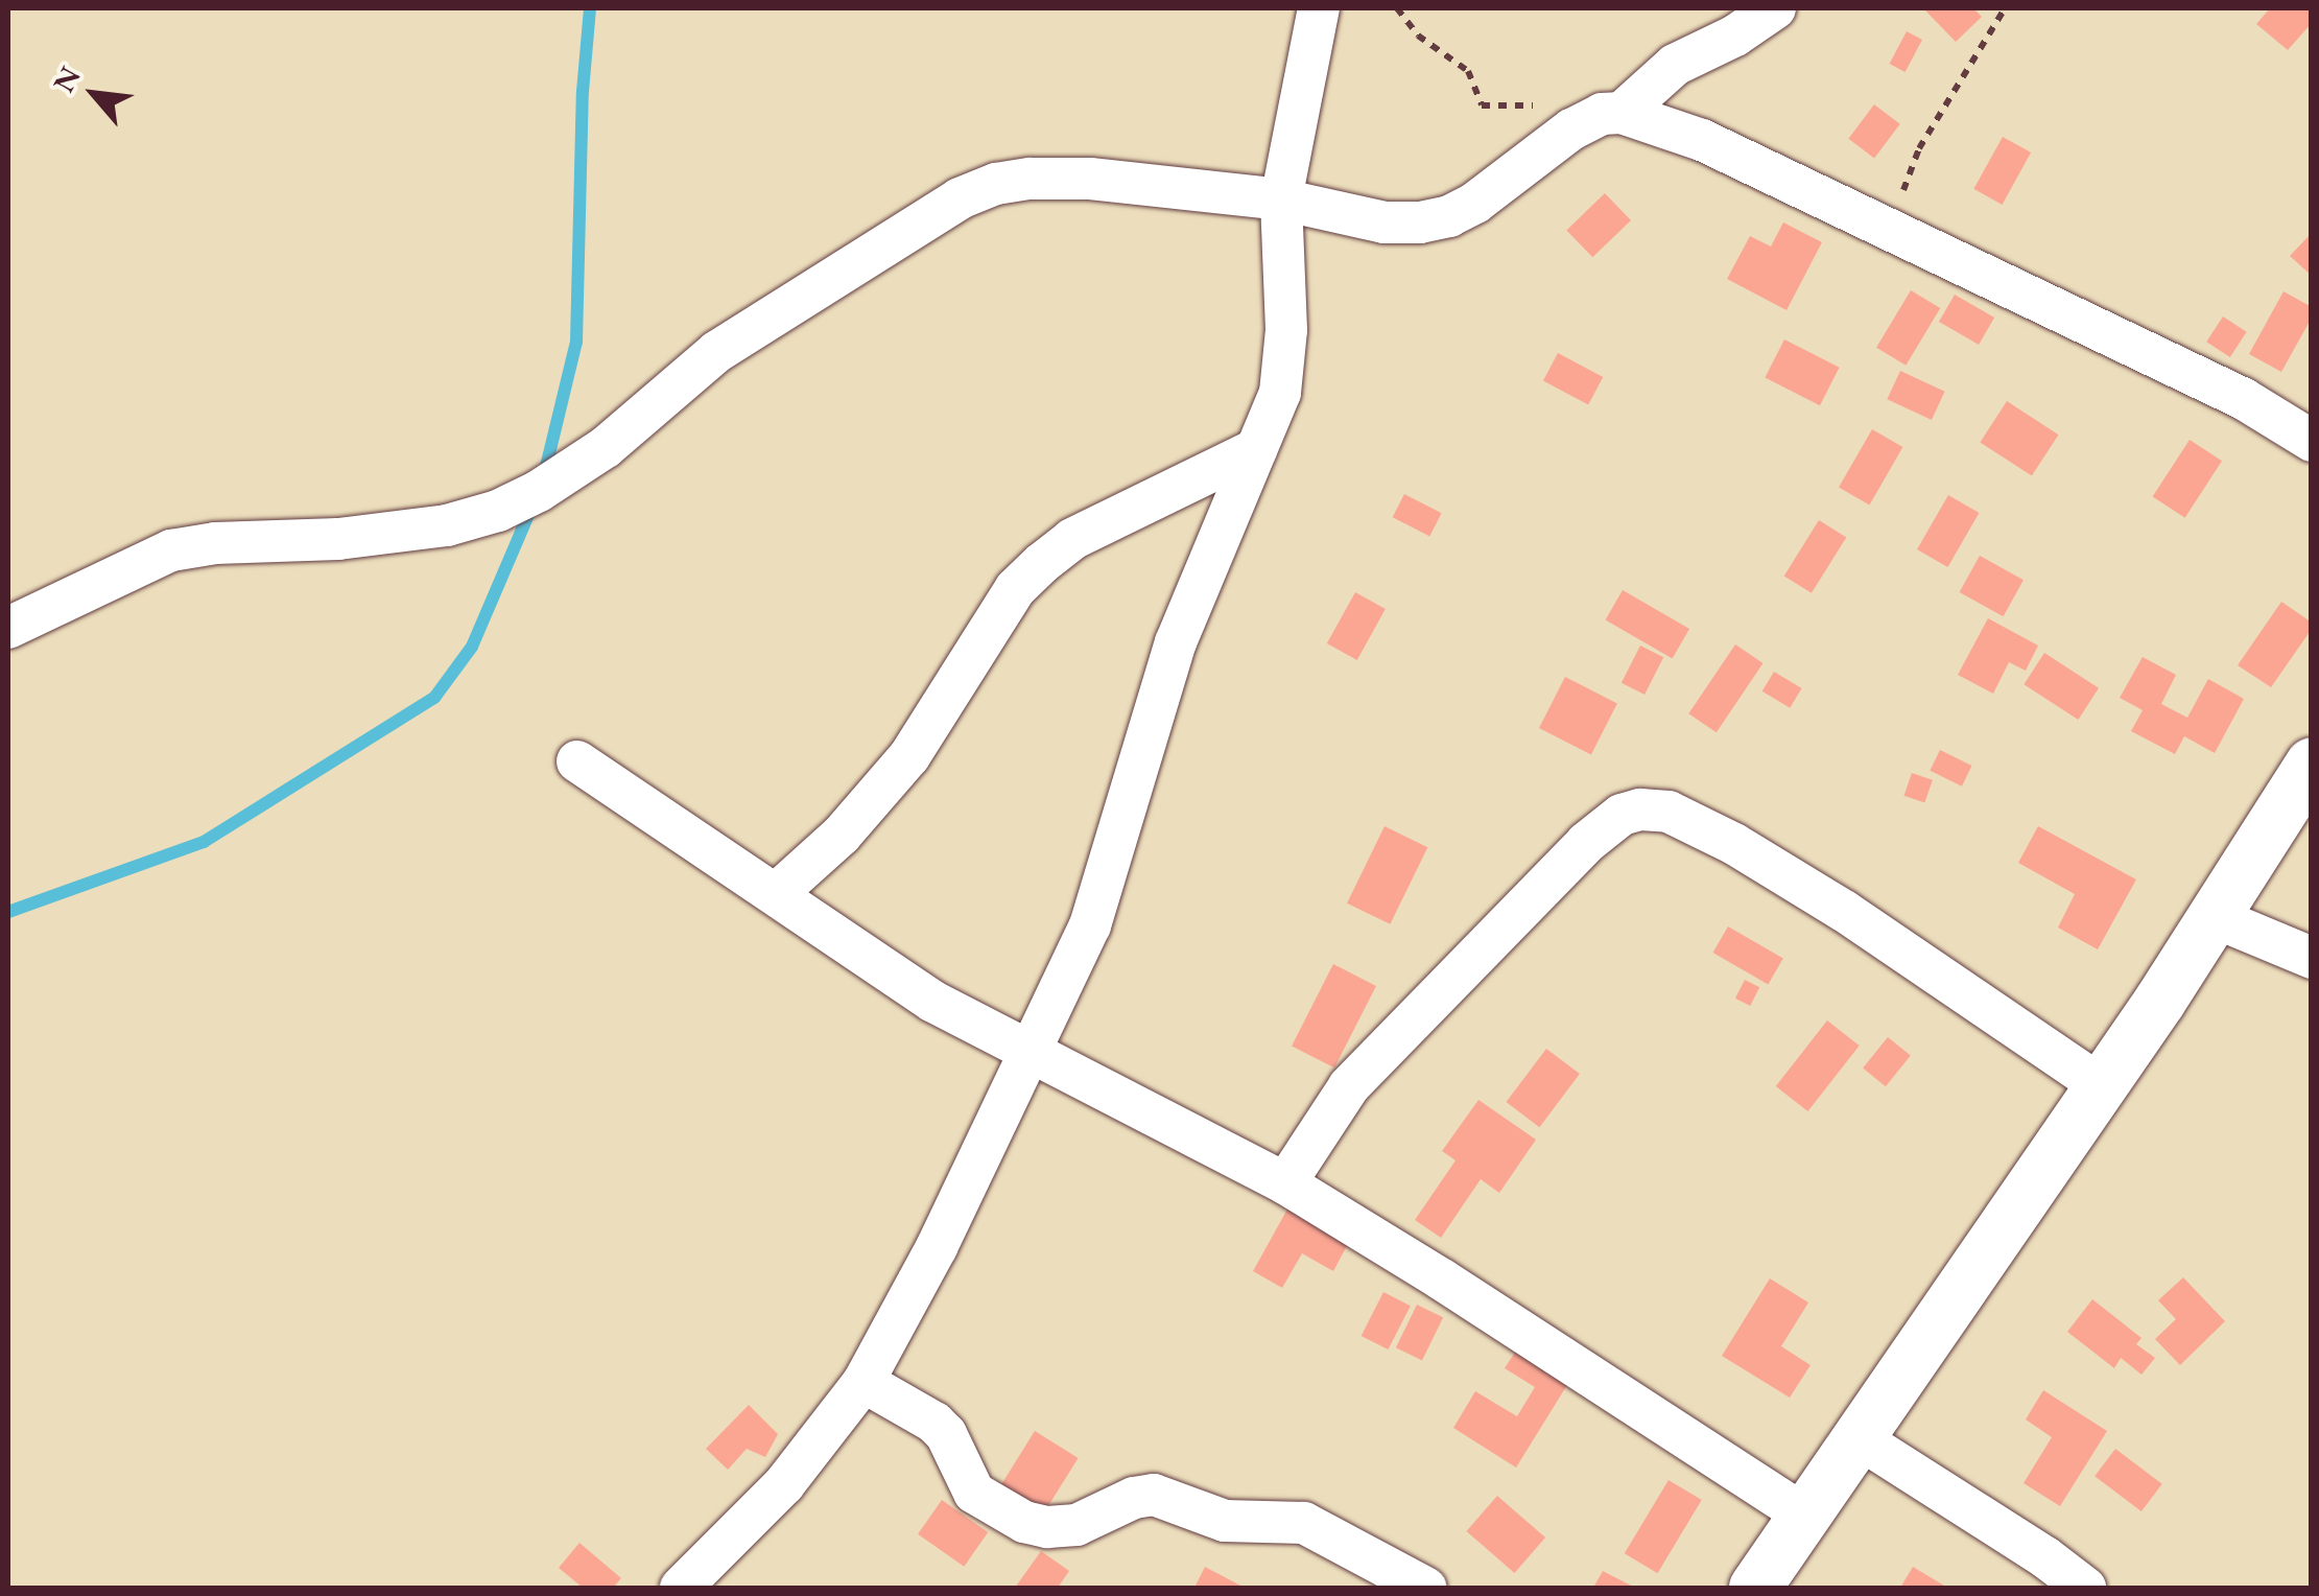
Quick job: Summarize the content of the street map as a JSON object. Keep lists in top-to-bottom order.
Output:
{
  "north": "top left"
}
